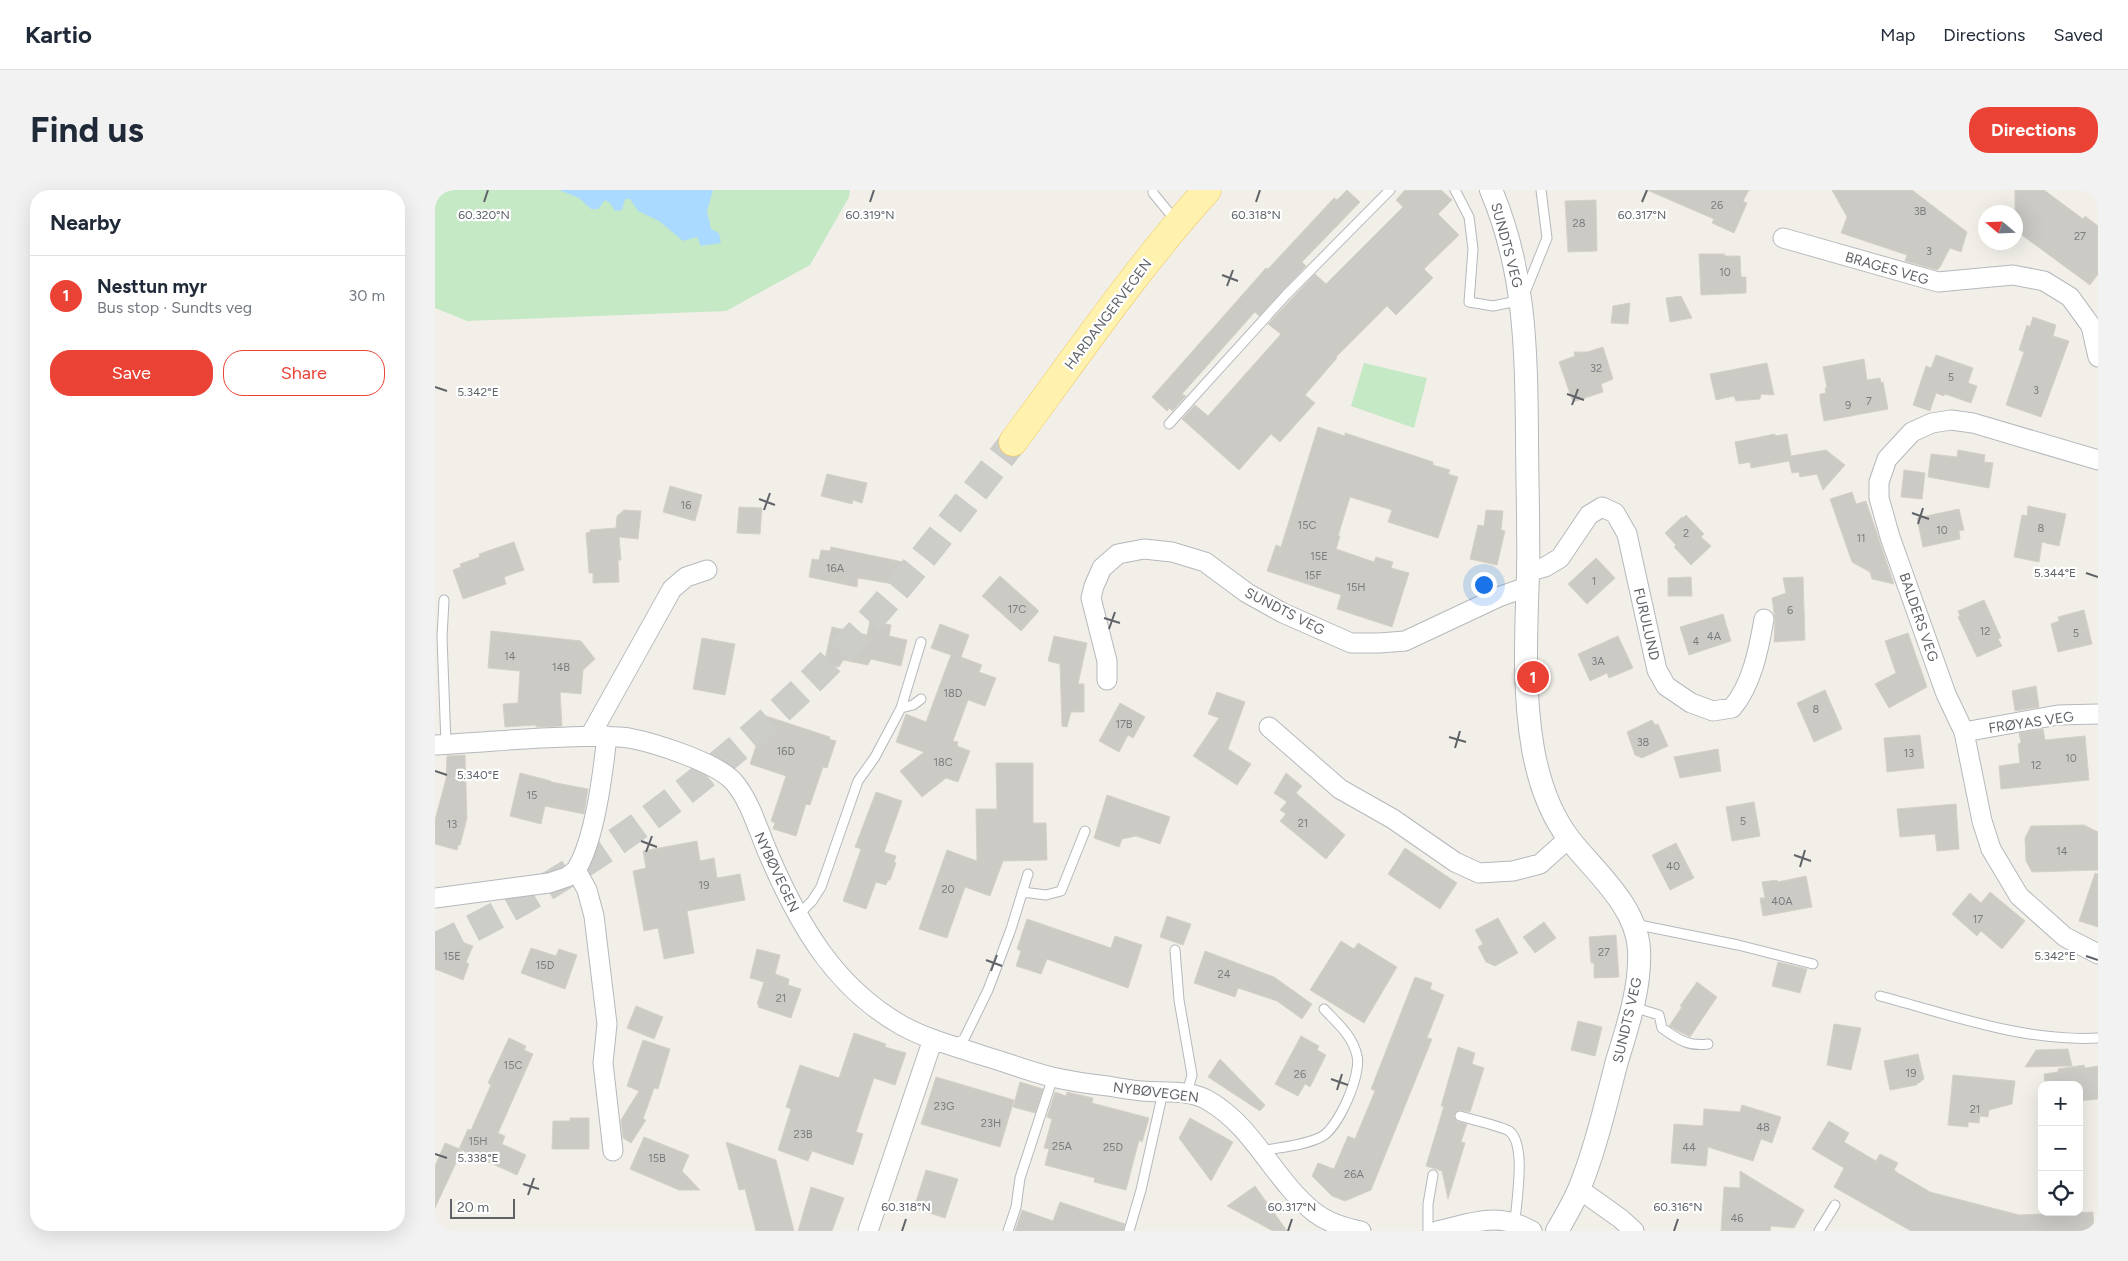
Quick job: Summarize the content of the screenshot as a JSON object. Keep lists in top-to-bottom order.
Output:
{
  "streets": {
    "main road": ["HARDANGERVEGEN"],
    "street": [
      "SUNDTS VEG",
      "BRAGES VEG",
      "BALDERS VEG",
      "FURULUND",
      "FRØYAS VEG",
      "NYBØVEGEN"
    ]
  },
  "crossings": [
    ["SUNDTS VEG", "FURULUND"],
    ["BALDERS VEG", "FRØYAS VEG"]
  ],
  "house_numbers": [
    "26",
    "3B",
    "28",
    "27",
    "3",
    "10",
    "32",
    "5",
    "3",
    "7",
    "9",
    "16",
    "15C",
    "8",
    "10",
    "2",
    "11",
    "15E",
    "16A",
    "15F",
    "1",
    "15H",
    "17C",
    "6",
    "12",
    "5",
    "4A",
    "4",
    "14",
    "3A",
    "14B",
    "18D",
    "8",
    "17B",
    "38",
    "16D",
    "13",
    "10",
    "18C",
    "12",
    "15",
    "5",
    "21",
    "13",
    "14",
    "40",
    "19",
    "20",
    "40A",
    "17",
    "27",
    "15E",
    "15D",
    "24",
    "21",
    "15C",
    "19",
    "26",
    "23G",
    "21",
    "23H",
    "48",
    "23B",
    "15H",
    "25A",
    "25D",
    "44",
    "15B",
    "26A",
    "46"
  ],
  "scale_bar": "20 m",
  "north": "left",
  "page": {
    "header": "Kartio",
    "nav": ["Map", "Directions", "Saved"],
    "buttons": [
      "Directions",
      ["Save", "Share"]
    ],
    "title": "Find us",
    "heading": "Nearby",
    "list": [
      {
        "mark": "1",
        "name": "Nesttun myr",
        "note": "Bus stop · Sundts veg",
        "value": "30 m"
      }
    ],
    "pins": "1",
    "map_buttons": ["+", "−"],
    "scale": "20 m"
  },
  "coordinates": [
    "60.320°N",
    "60.319°N",
    "60.318°N",
    "60.317°N",
    "5.342°E",
    "5.344°E",
    "5.340°E",
    "5.338°E",
    "60.316°N"
  ]
}
